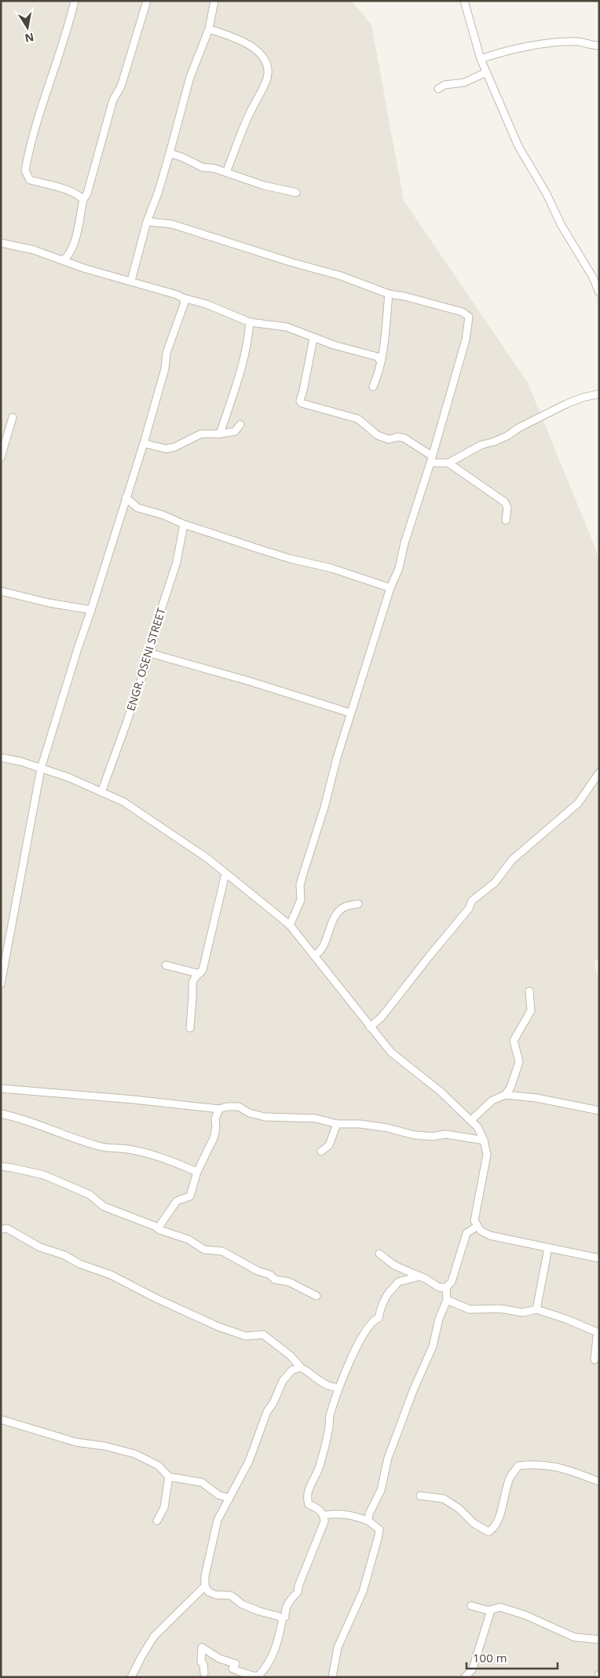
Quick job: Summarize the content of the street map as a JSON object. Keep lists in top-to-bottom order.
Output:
{
  "streets": {
    "street": ["ENGR. OSENI STREET"]
  },
  "scale_bar": "100 m",
  "north": "bottom"
}
